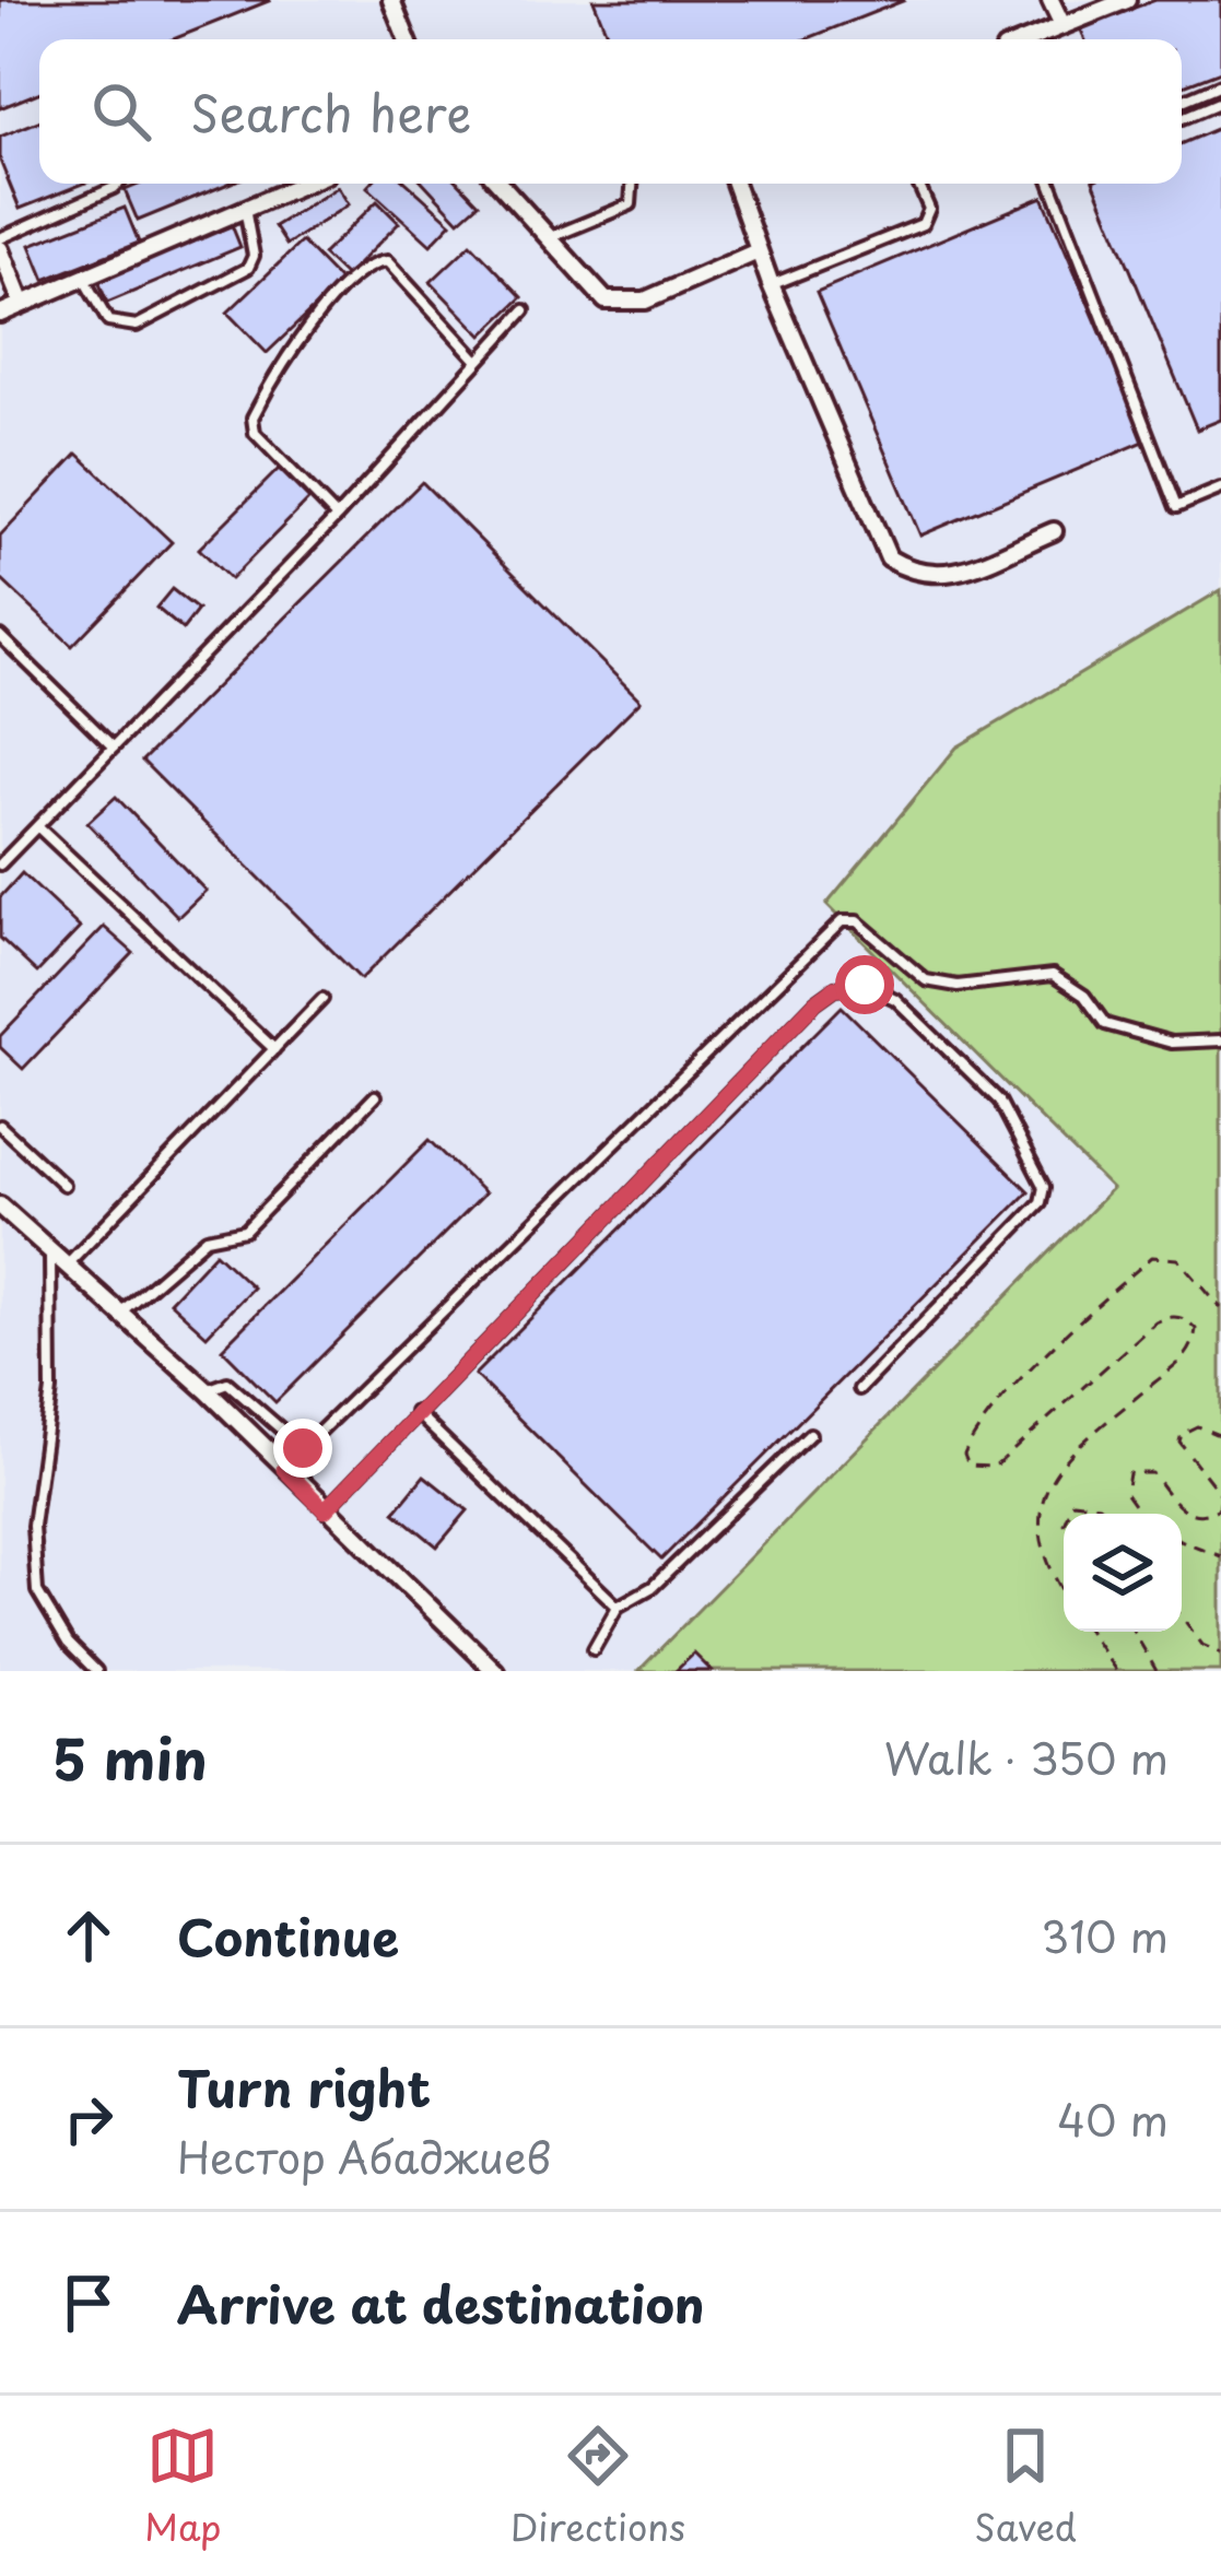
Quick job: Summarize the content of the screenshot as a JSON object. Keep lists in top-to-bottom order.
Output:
{
  "page": {
    "search": "Search here",
    "heading": ["5 min", "Walk · 350 m"],
    "list": [
      ["Continue", "310 m"],
      ["Turn right", "Нестор Абаджиев", "40 m"],
      "Arrive at destination"
    ],
    "nav": ["Map", "Directions", "Saved"]
  }
}
